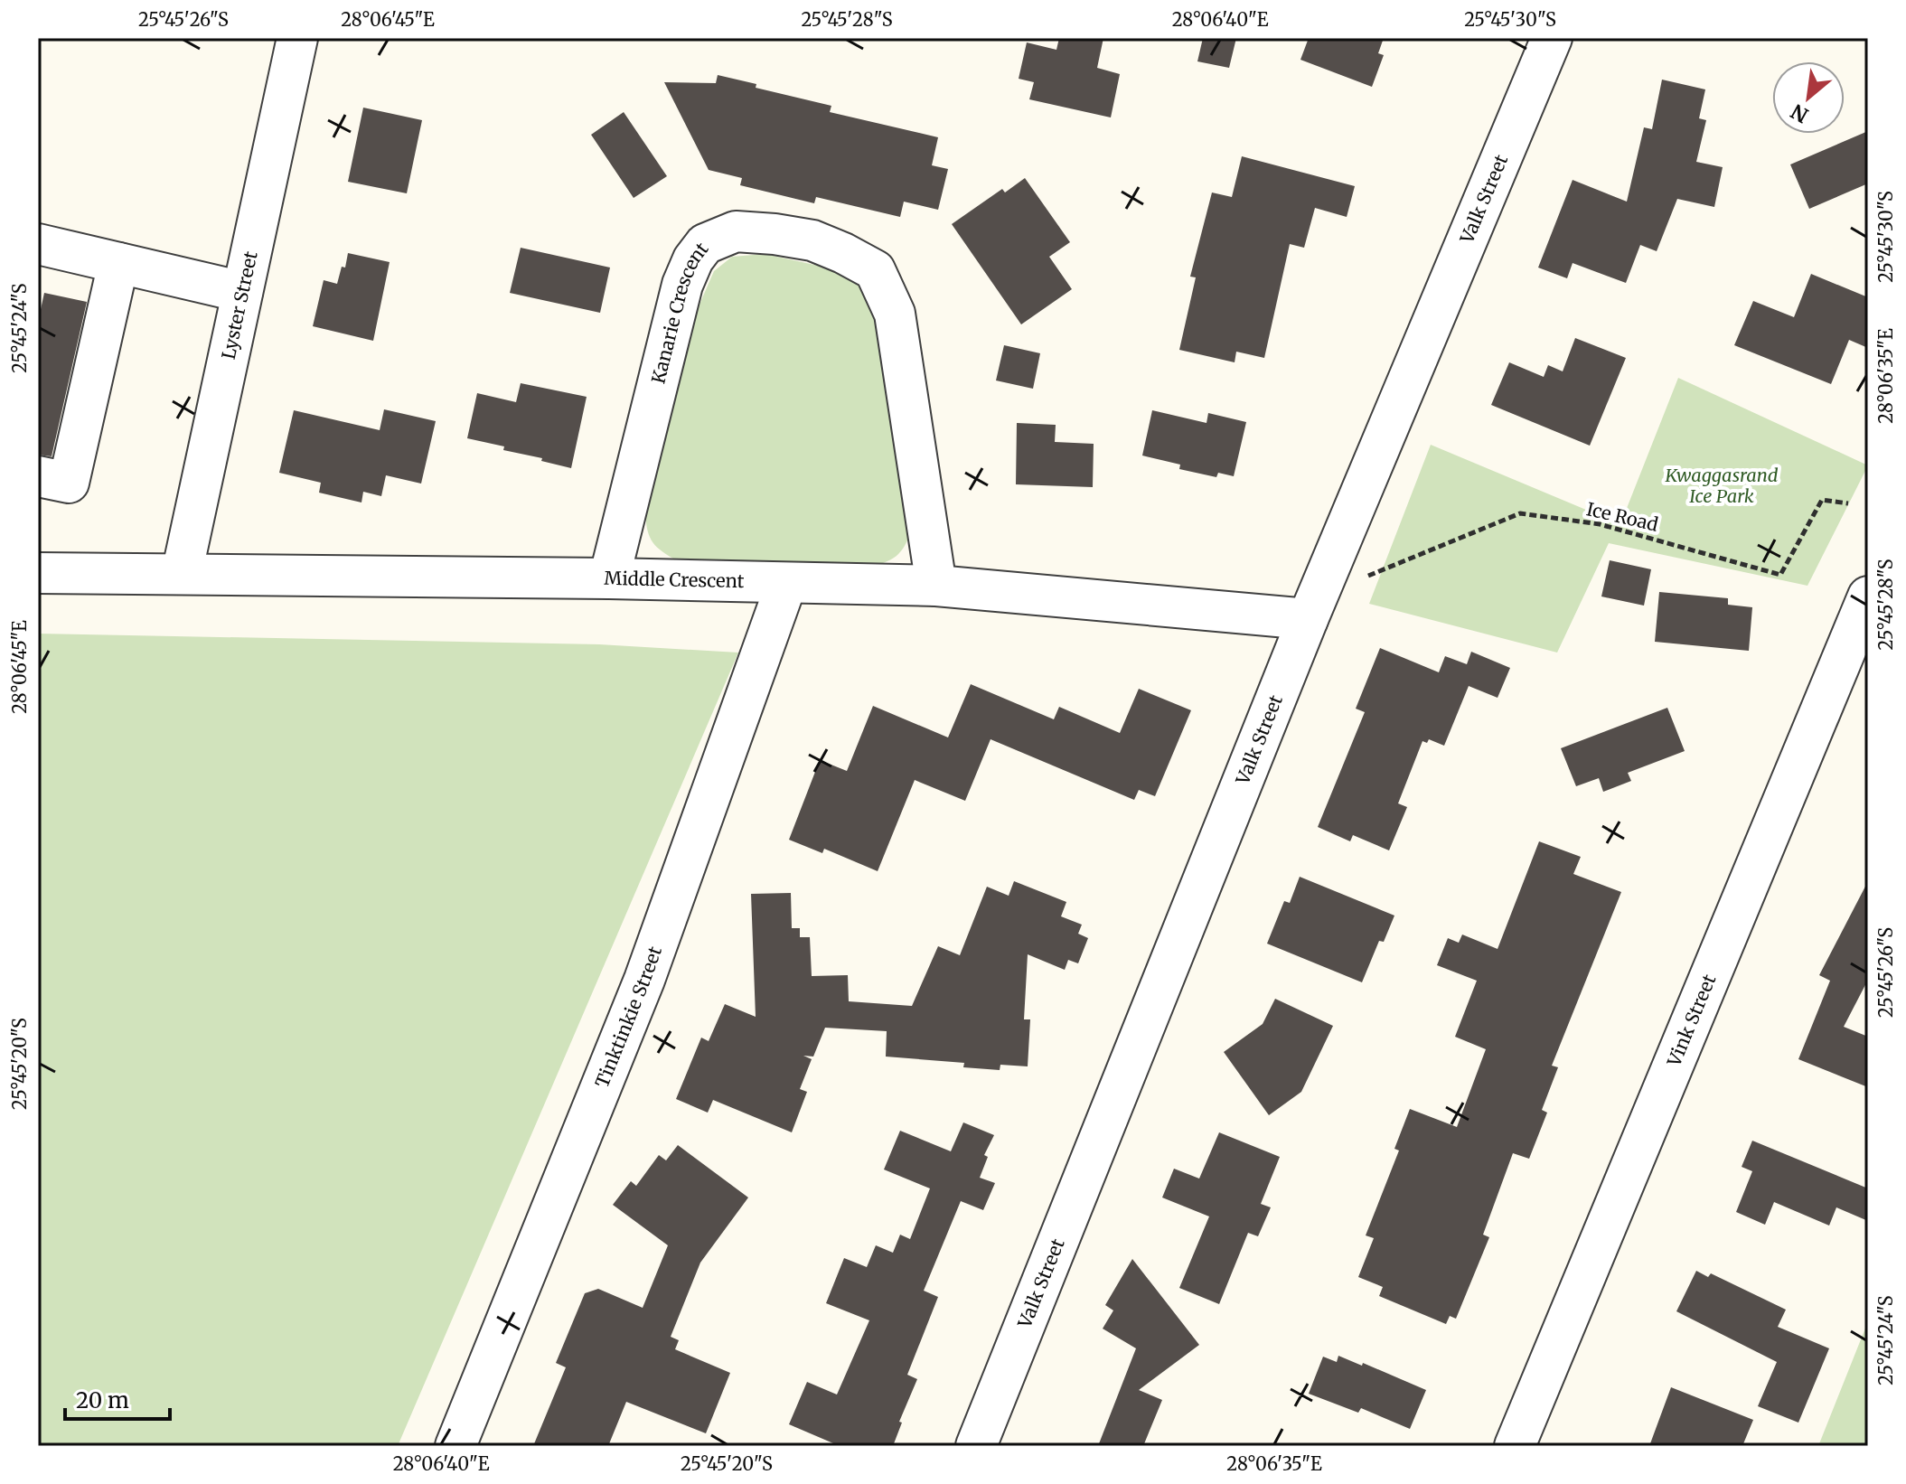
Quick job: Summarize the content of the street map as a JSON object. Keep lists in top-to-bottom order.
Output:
{
  "streets": {
    "street": [
      "Valk Street",
      "Lyster Street",
      "Kanarie Crescent",
      "Middle Crescent",
      "Tinktinkie Street",
      "Vink Street"
    ],
    "path": ["Ice Road"]
  },
  "crossings": [
    ["Valk Street", "Middle Crescent"],
    ["Lyster Street", "Middle Crescent"],
    ["Kanarie Crescent", "Middle Crescent"],
    ["Middle Crescent", "Tinktinkie Street"]
  ],
  "parks": ["Kwaggasrand Ice Park"],
  "scale_bar": "20 m",
  "north": "bottom left",
  "coordinates": [
    "25°45'26\"S",
    "28°06'45\"E",
    "25°45'28\"S",
    "28°06'40\"E",
    "25°45'30\"S",
    "25°45'24\"S",
    "28°06'35\"E",
    "25°45'20\"S"
  ]
}
